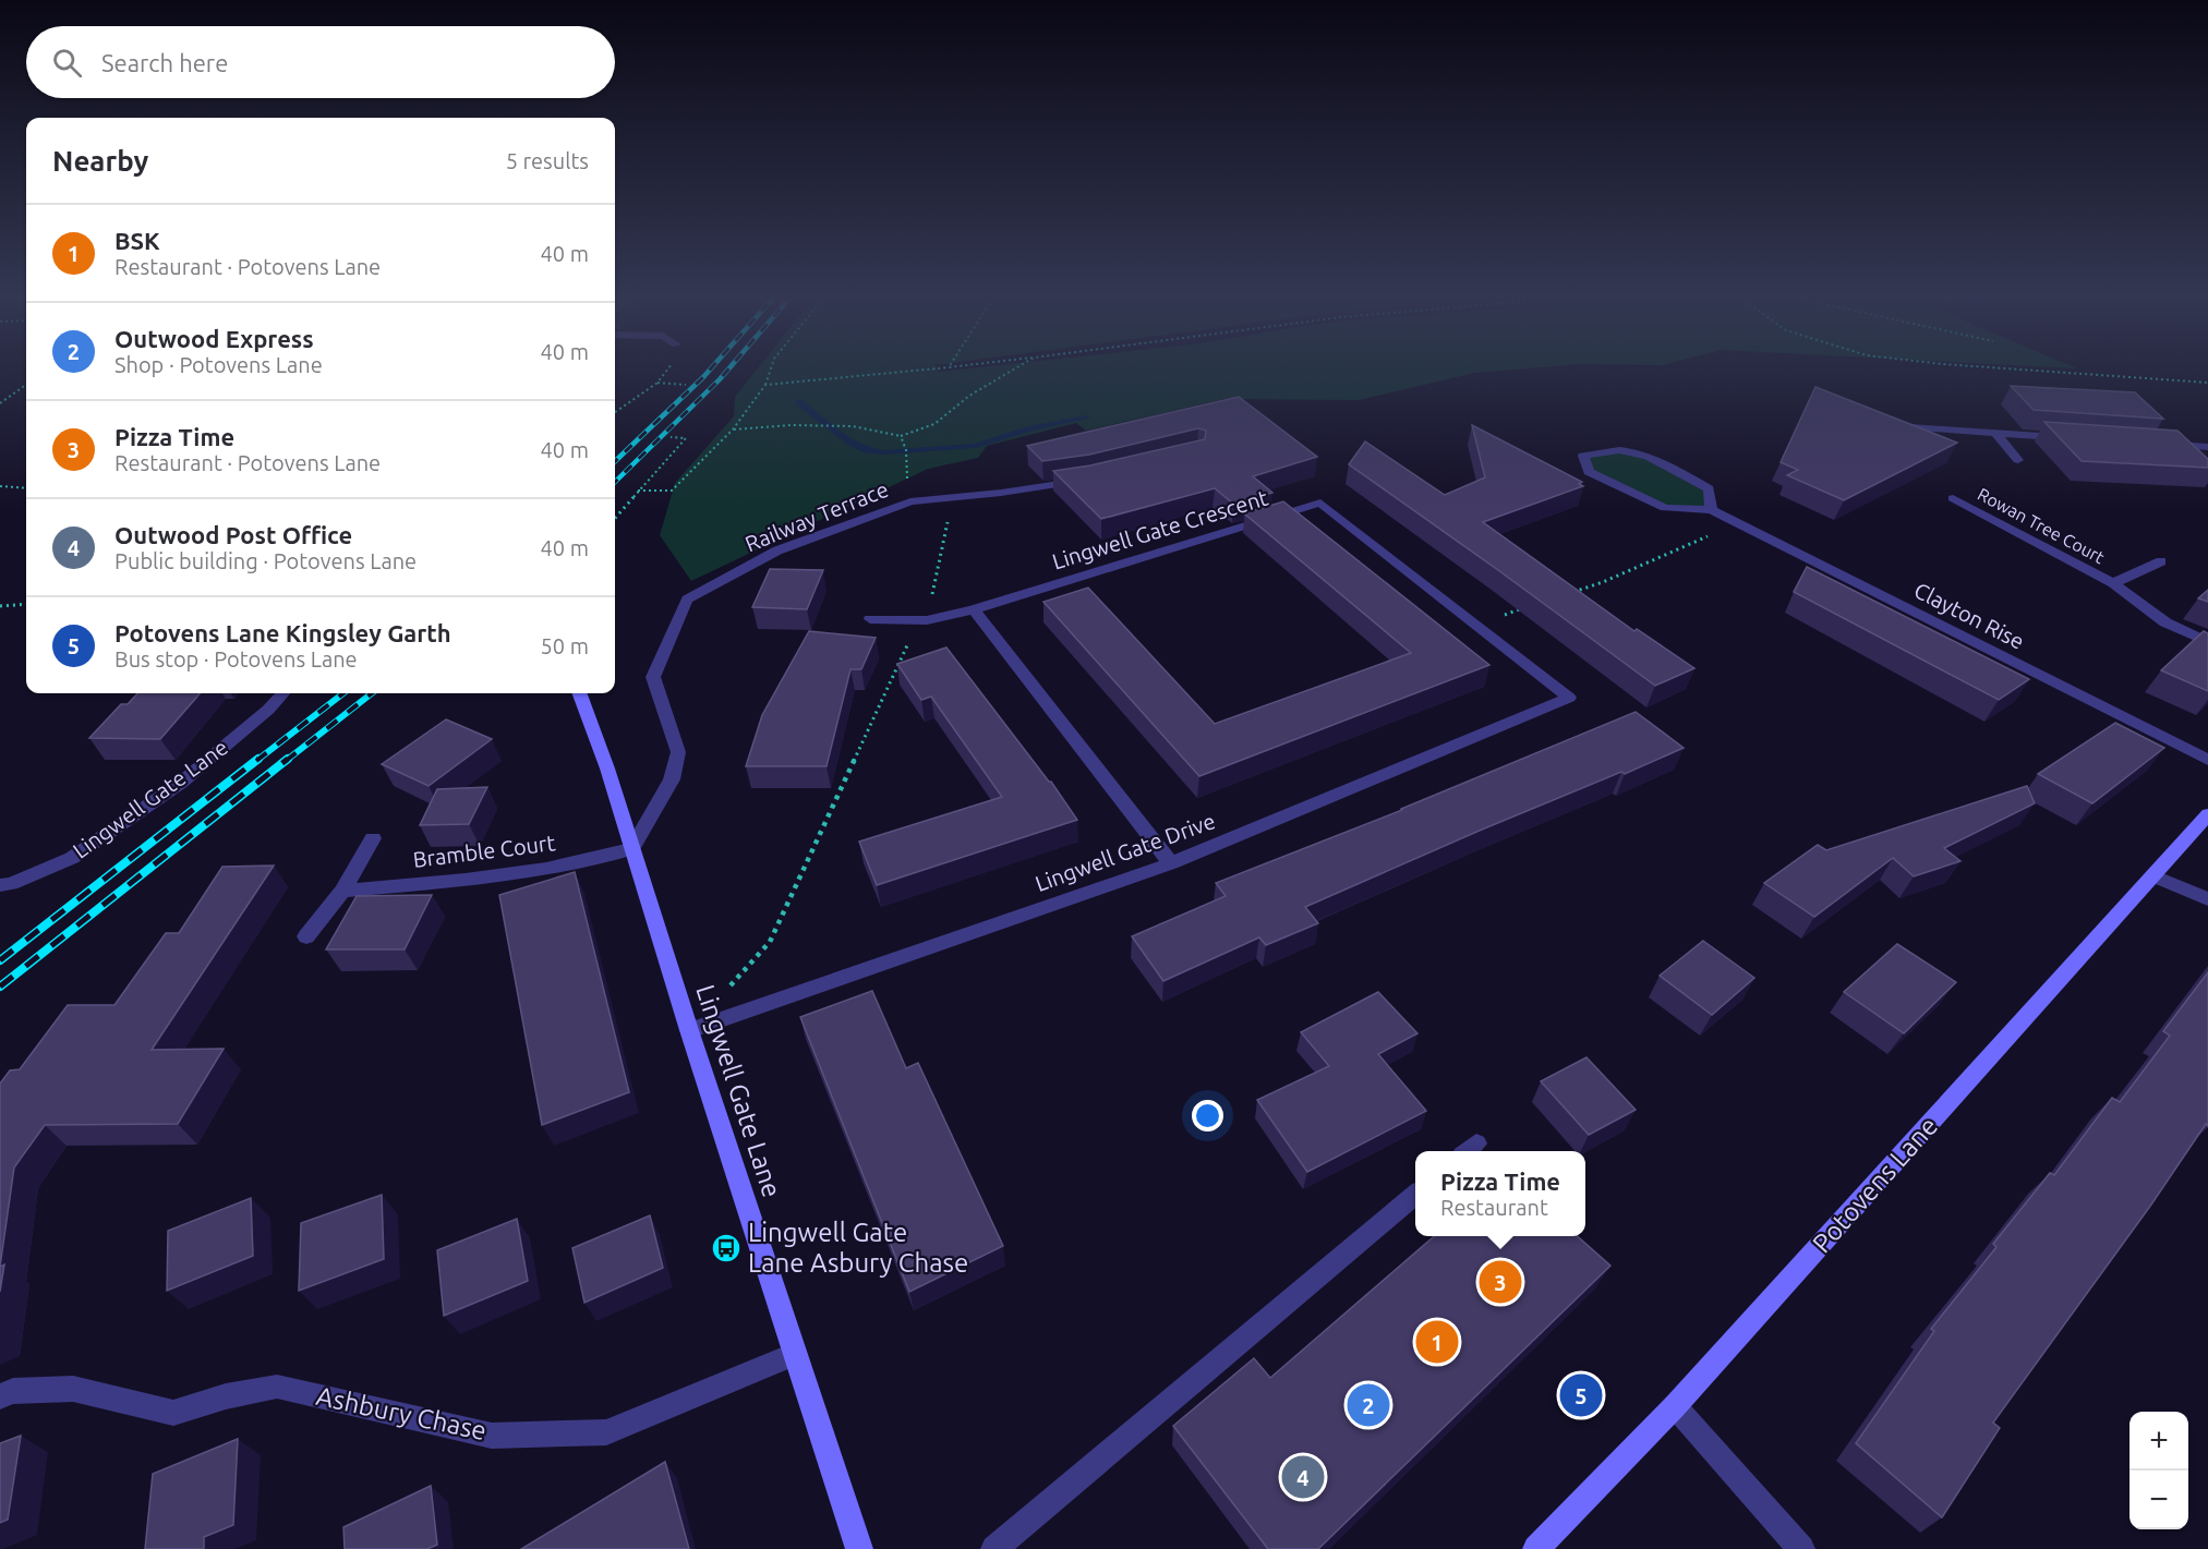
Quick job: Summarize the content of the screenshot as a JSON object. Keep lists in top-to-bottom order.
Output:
{
  "streets": {
    "street": [
      "Railway Terrace",
      "Rowan Tree Court",
      "Lingwell Gate Crescent",
      "Clayton Rise",
      "Lingwell Gate Lane",
      "Bramble Court",
      "Lingwell Gate Drive",
      "Potovens Lane",
      "Ashbury Chase"
    ]
  },
  "crossings": [
    ["Railway Terrace", "Lingwell Gate Lane"],
    ["Railway Terrace", "Bramble Court"],
    ["Lingwell Gate Crescent", "Lingwell Gate Drive"],
    ["Lingwell Gate Lane", "Bramble Court"],
    ["Lingwell Gate Lane", "Lingwell Gate Drive"],
    ["Lingwell Gate Lane", "Ashbury Chase"]
  ],
  "places": {
    "bus stop": ["Lingwell Gate Lane Asbury Chase"]
  },
  "page": {
    "search": "Search here",
    "heading": ["Nearby", "5 results"],
    "list": [
      {
        "mark": "1",
        "name": "BSK",
        "note": "Restaurant · Potovens Lane",
        "value": "40 m"
      },
      {
        "mark": "2",
        "name": "Outwood Express",
        "note": "Shop · Potovens Lane",
        "value": "40 m"
      },
      {
        "mark": "3",
        "name": "Pizza Time",
        "note": "Restaurant · Potovens Lane",
        "value": "40 m"
      },
      {
        "mark": "4",
        "name": "Outwood Post Office",
        "note": "Public building · Potovens Lane",
        "value": "40 m"
      },
      {
        "mark": "5",
        "name": "Potovens Lane Kingsley Garth",
        "note": "Bus stop · Potovens Lane",
        "value": "50 m"
      }
    ],
    "popup": ["Pizza Time", "Restaurant"],
    "pins": [
      "3",
      "1",
      "5",
      "2",
      "4"
    ],
    "map_buttons": ["+", "−"]
  }
}
